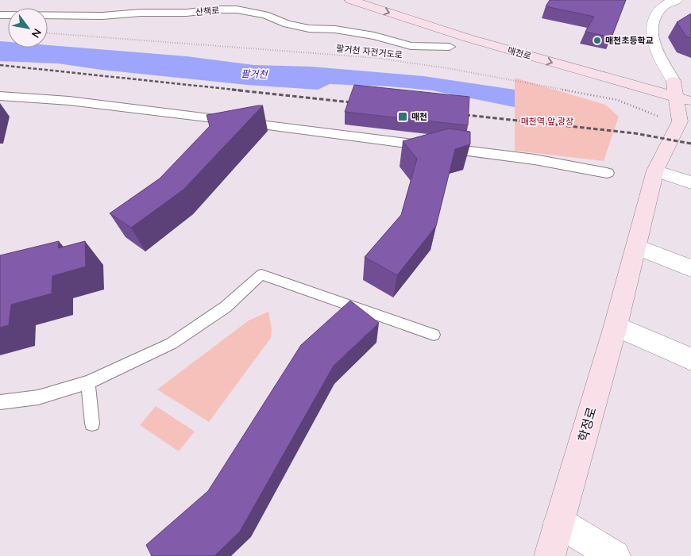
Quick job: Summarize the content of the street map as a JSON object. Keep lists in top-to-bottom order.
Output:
{
  "streets": {
    "main road": ["매천로", "학정로"],
    "street": ["산책로"],
    "path": ["팔거천 자전거도로"]
  },
  "crossings": [
    ["팔거천 자전거도로", "학정로"]
  ],
  "water": ["팔거천"],
  "parks": ["매천역 앞 광장"],
  "places": {
    "other": ["매천초등학교"],
    "transit": ["매천"]
  },
  "north": "bottom right"
}
